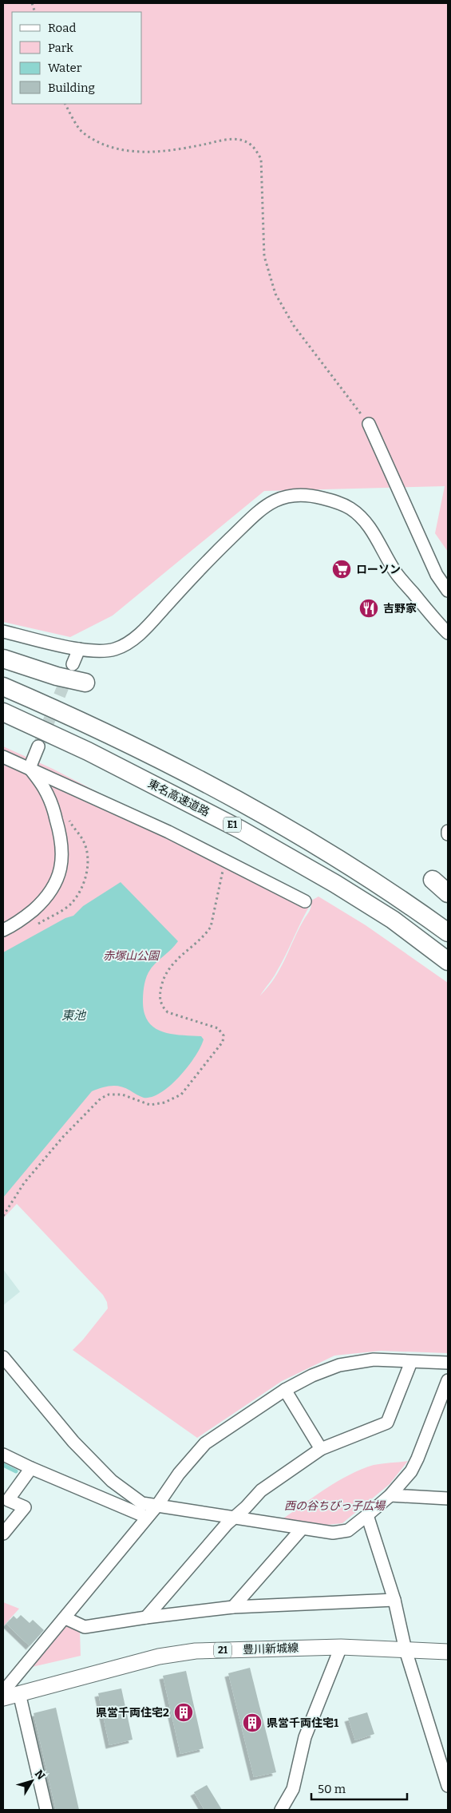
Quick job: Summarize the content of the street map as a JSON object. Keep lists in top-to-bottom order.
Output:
{
  "streets": {
    "highway": ["東名高速道路", "E1"],
    "main road": ["豊川新城線", "21"]
  },
  "water": ["東池"],
  "parks": ["赤塚山公園", "西の谷ちびっ子広場"],
  "places": {
    "supermarket": ["ローソン"],
    "restaurant": ["吉野家"],
    "building": ["県営千両住宅2", "県営千両住宅1"]
  },
  "legend": [
    "Road",
    "Park",
    "Water",
    "Building"
  ],
  "scale_bar": "50 m",
  "north": "top right"
}
